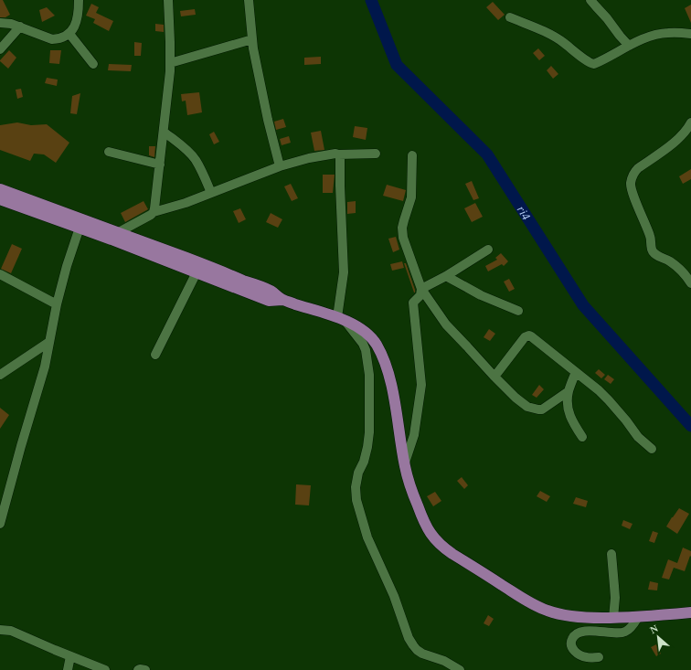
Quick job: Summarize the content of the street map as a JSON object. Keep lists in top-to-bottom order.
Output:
{
  "water": ["ri4"],
  "north": "top left"
}
